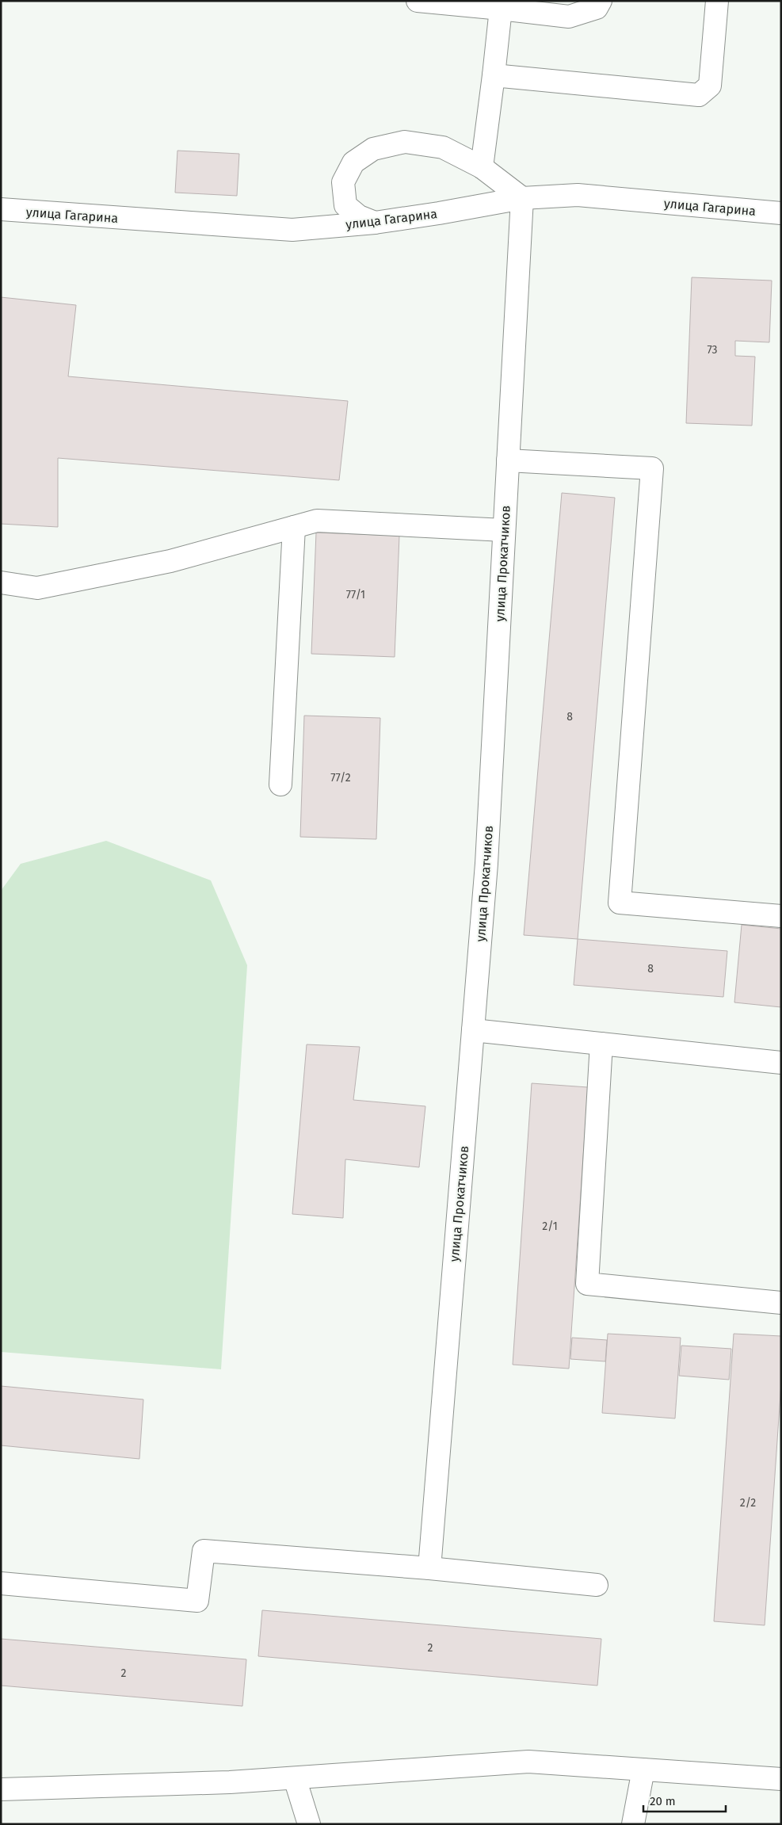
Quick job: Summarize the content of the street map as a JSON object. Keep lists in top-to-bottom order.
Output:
{
  "streets": {
    "street": ["улица Гагарина", "улица Прокатчиков"]
  },
  "crossings": [
    ["улица Гагарина", "улица Прокатчиков"]
  ],
  "house_numbers": [
    "73",
    "77/1",
    "8",
    "77/2",
    "8",
    "2/1",
    "2/2",
    "2",
    "2"
  ],
  "scale_bar": "20 m"
}
